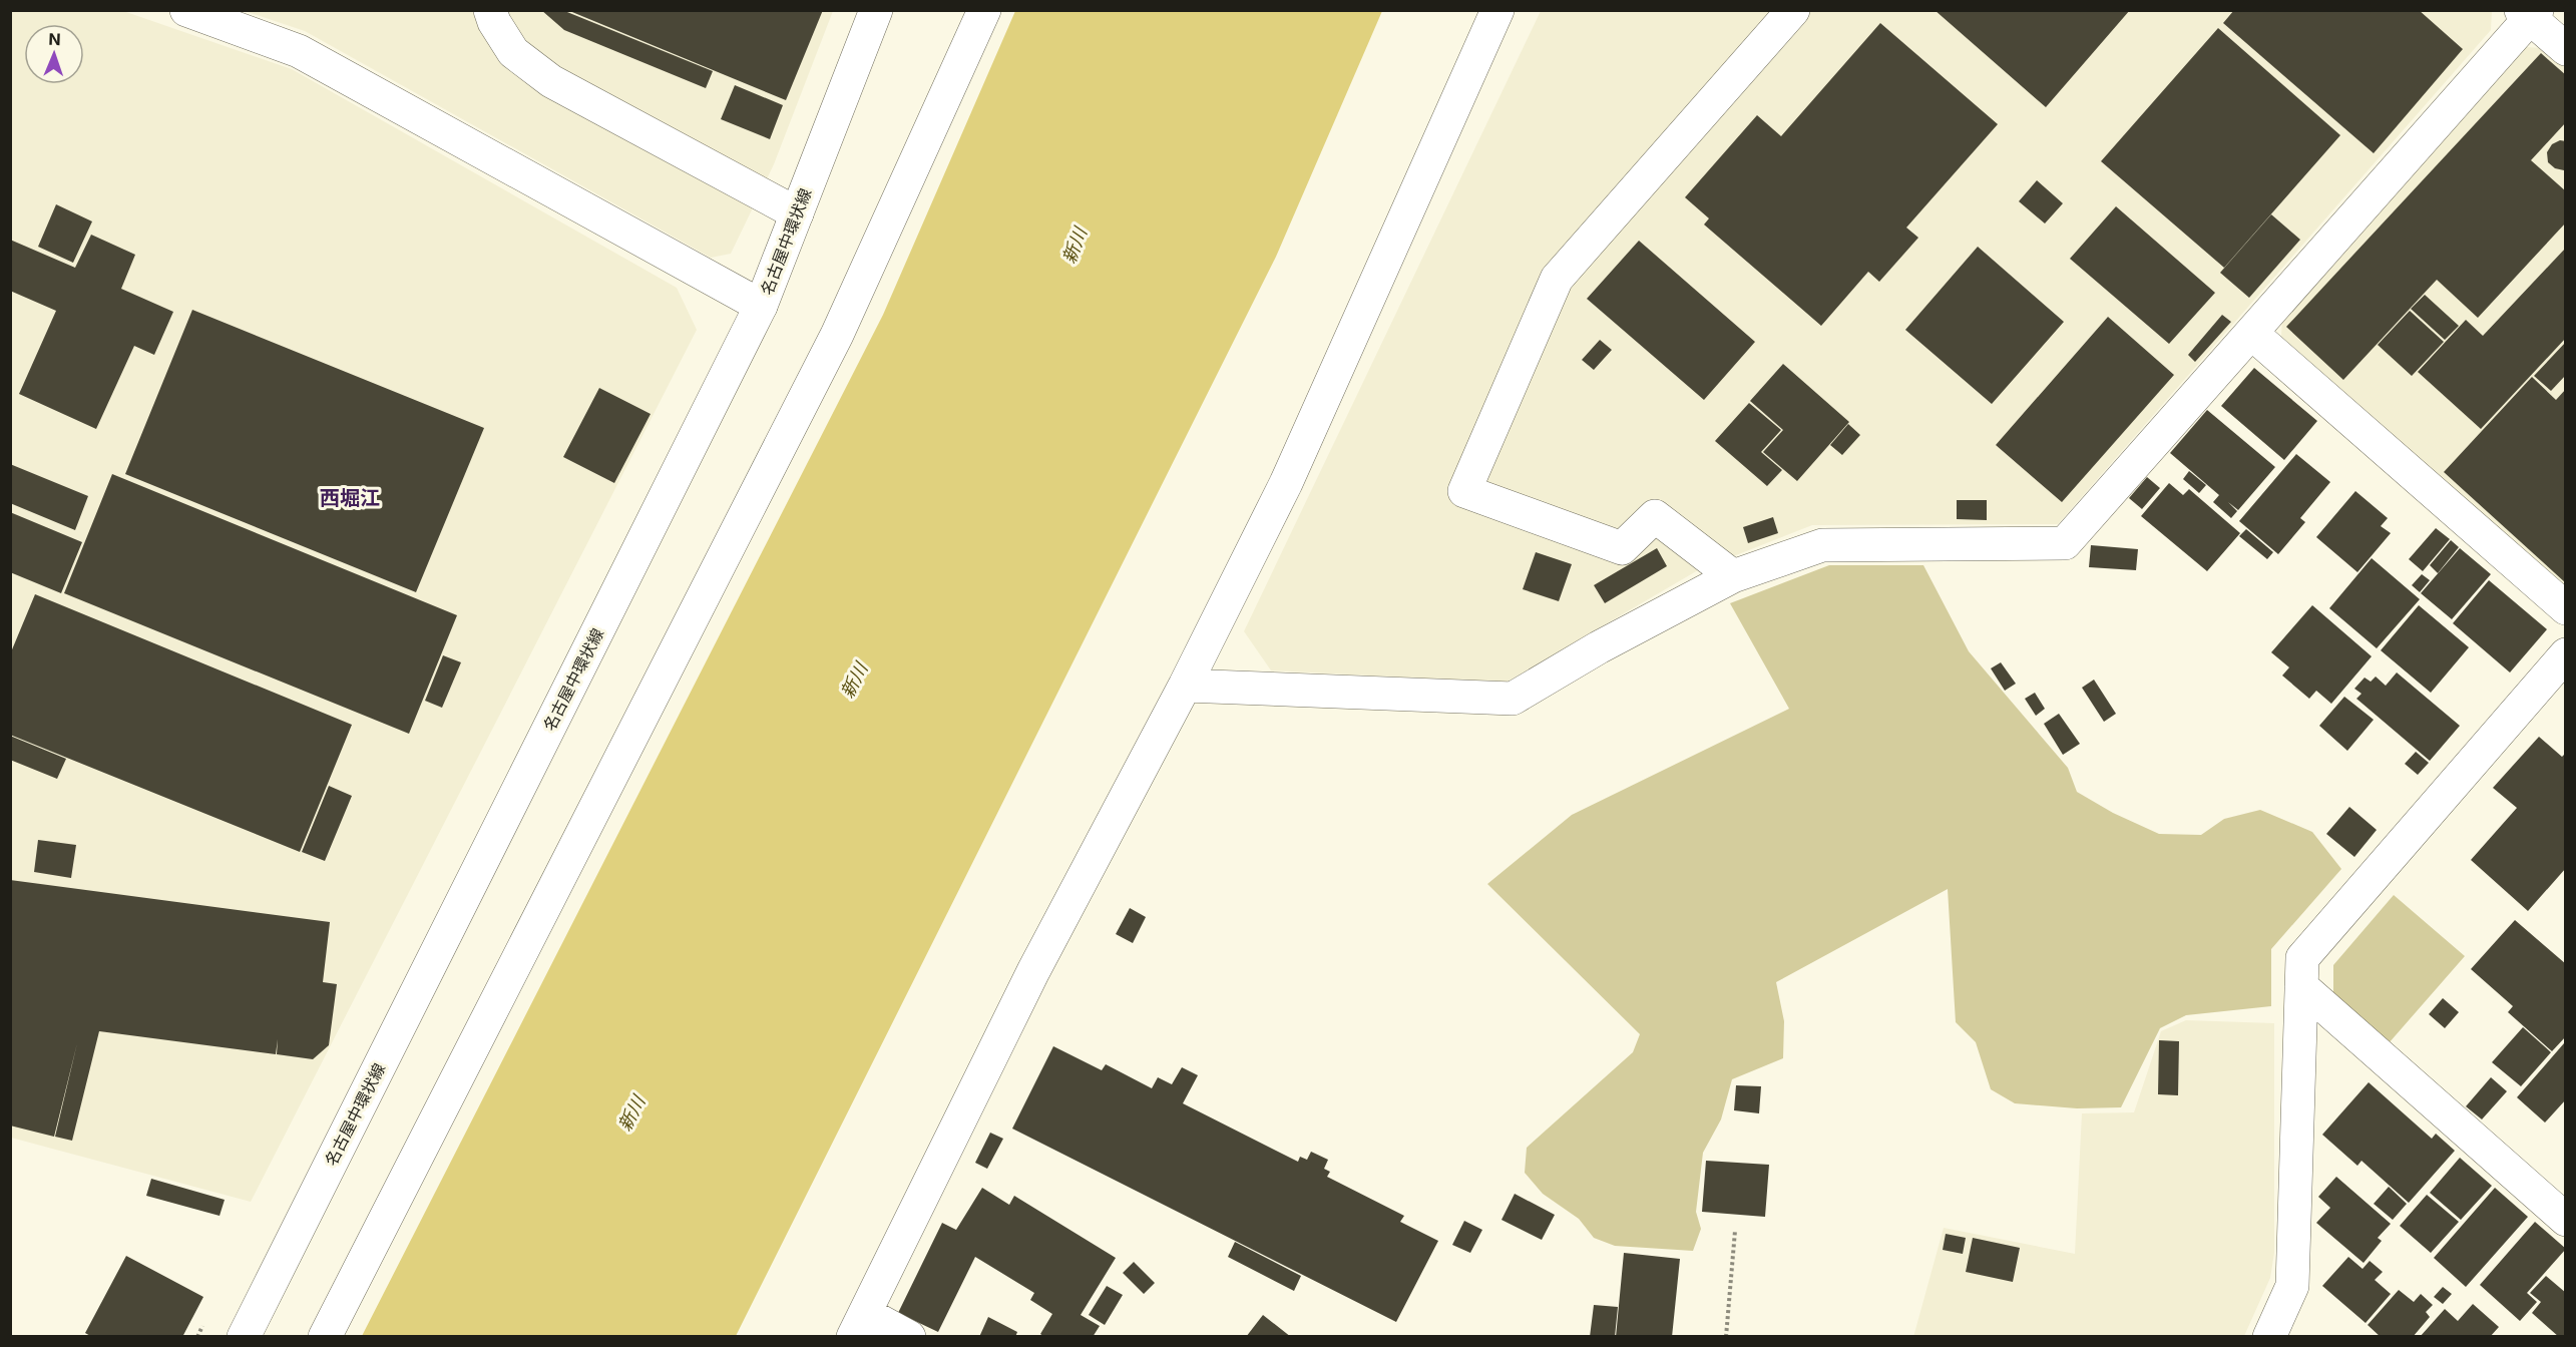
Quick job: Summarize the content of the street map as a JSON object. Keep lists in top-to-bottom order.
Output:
{
  "streets": {
    "street": ["名古屋中環状線"]
  },
  "districts": ["西堀江"],
  "water": ["新川"],
  "north": "top"
}
